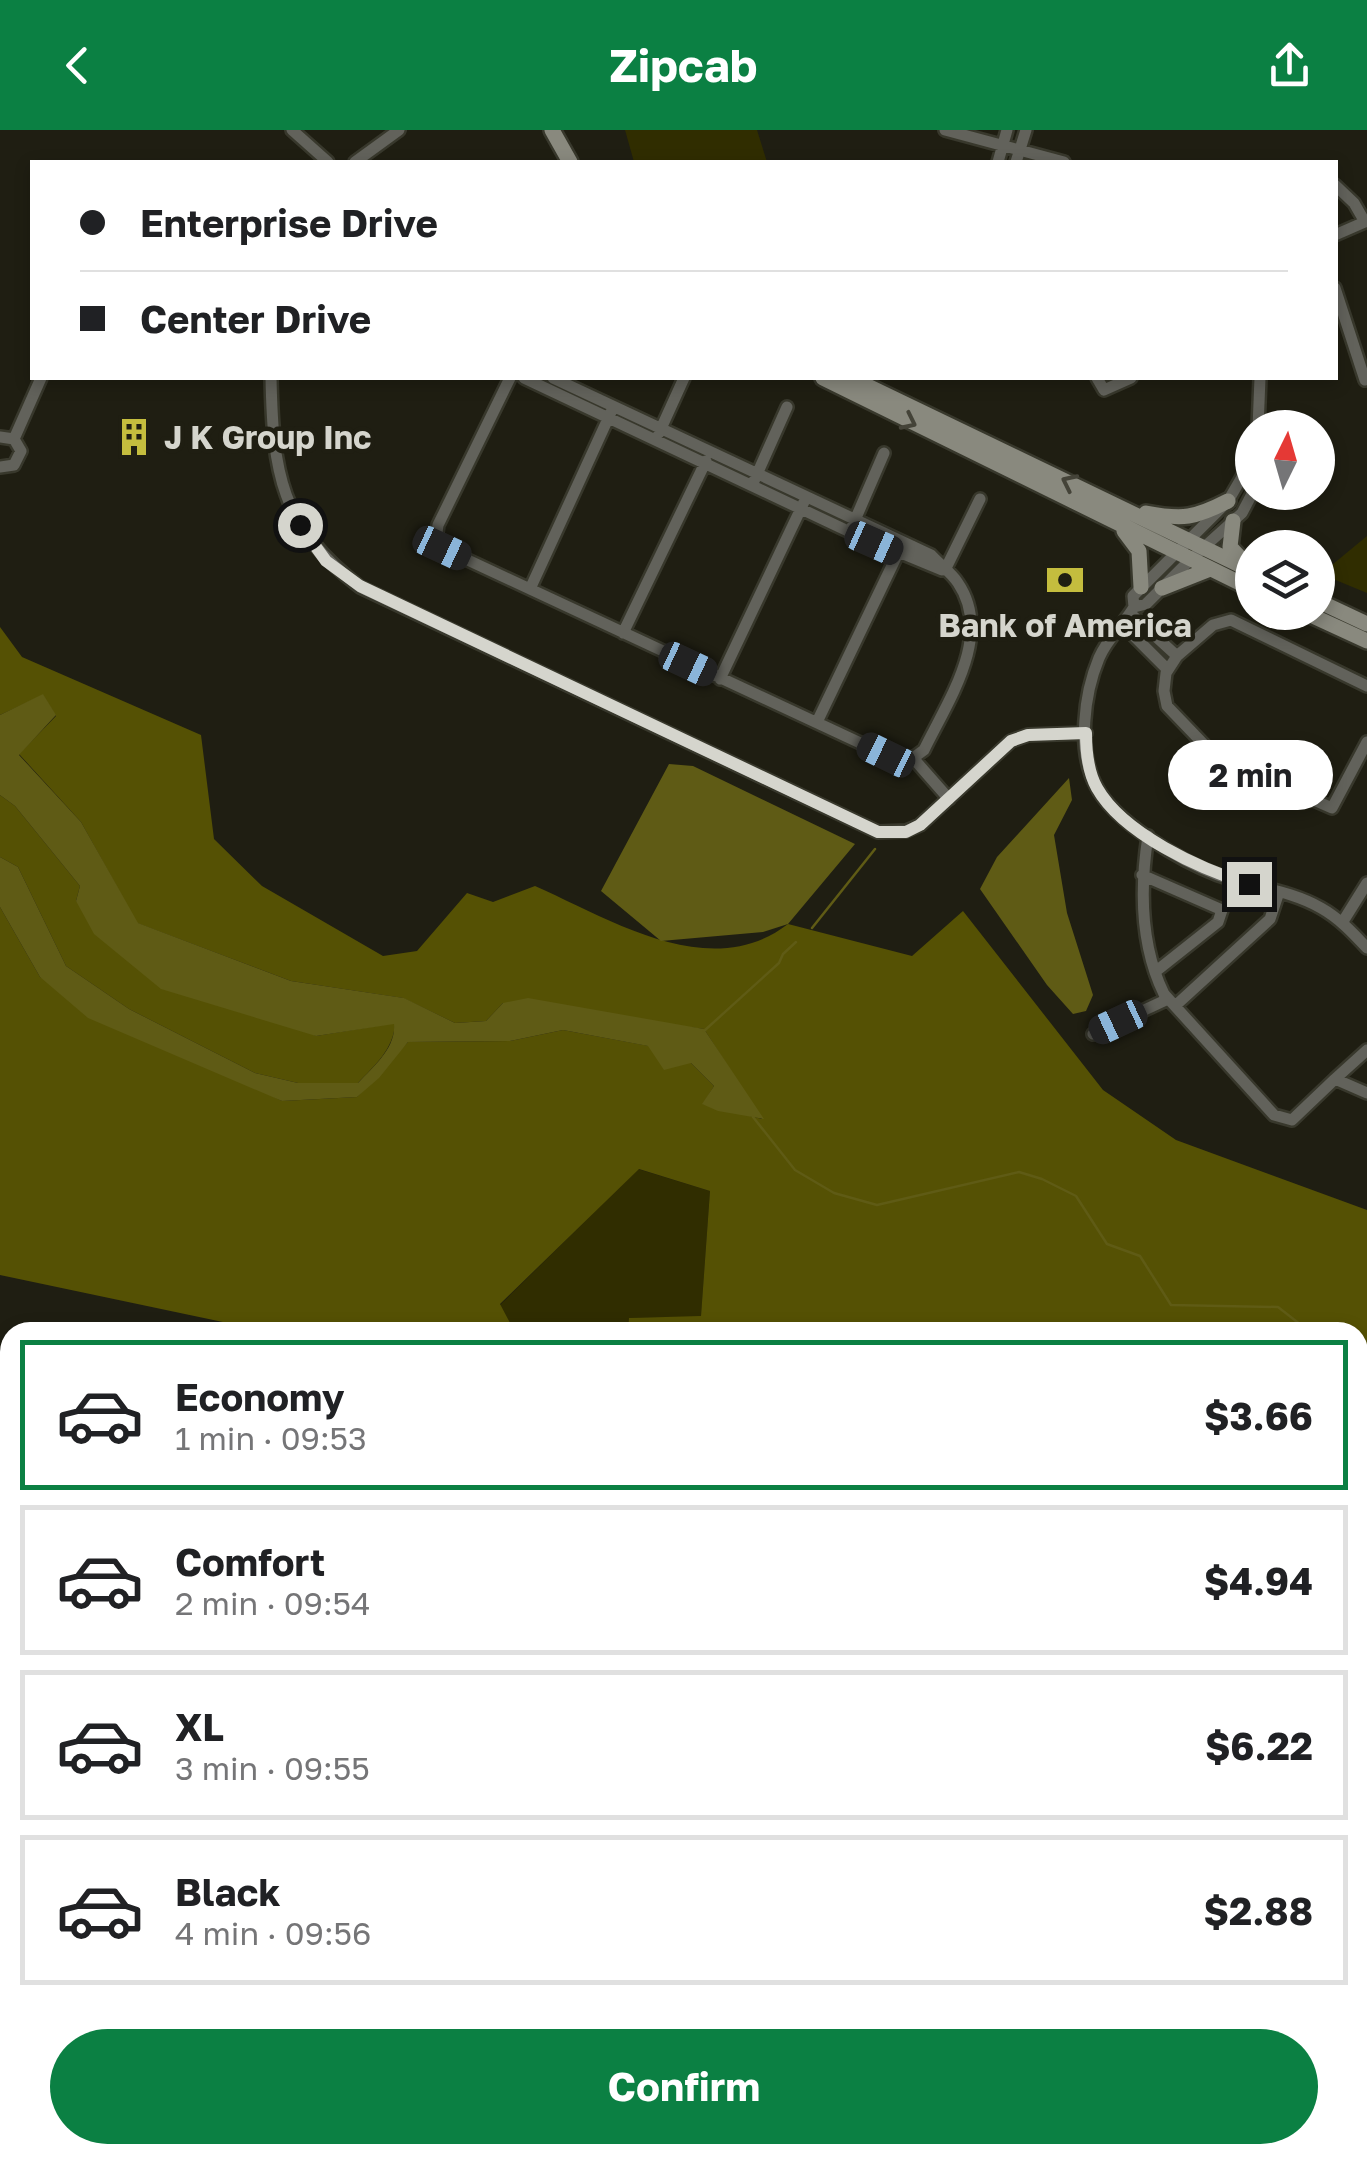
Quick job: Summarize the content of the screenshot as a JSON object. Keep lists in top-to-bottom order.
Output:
{
  "places": {
    "building": ["J K Group Inc"],
    "bank": ["Bank of America"]
  },
  "north": "top",
  "page": {
    "header": "Zipcab",
    "banner": ["Enterprise Drive", "Center Drive"],
    "bubble": "2 min",
    "list": [
      {
        "name": "Economy",
        "note": "1 min · 09:53",
        "value": "$3.66"
      },
      {
        "name": "Comfort",
        "note": "2 min · 09:54",
        "value": "$4.94"
      },
      {
        "name": "XL",
        "note": "3 min · 09:55",
        "value": "$6.22"
      },
      {
        "name": "Black",
        "note": "4 min · 09:56",
        "value": "$2.88"
      }
    ],
    "buttons": "Confirm"
  }
}
